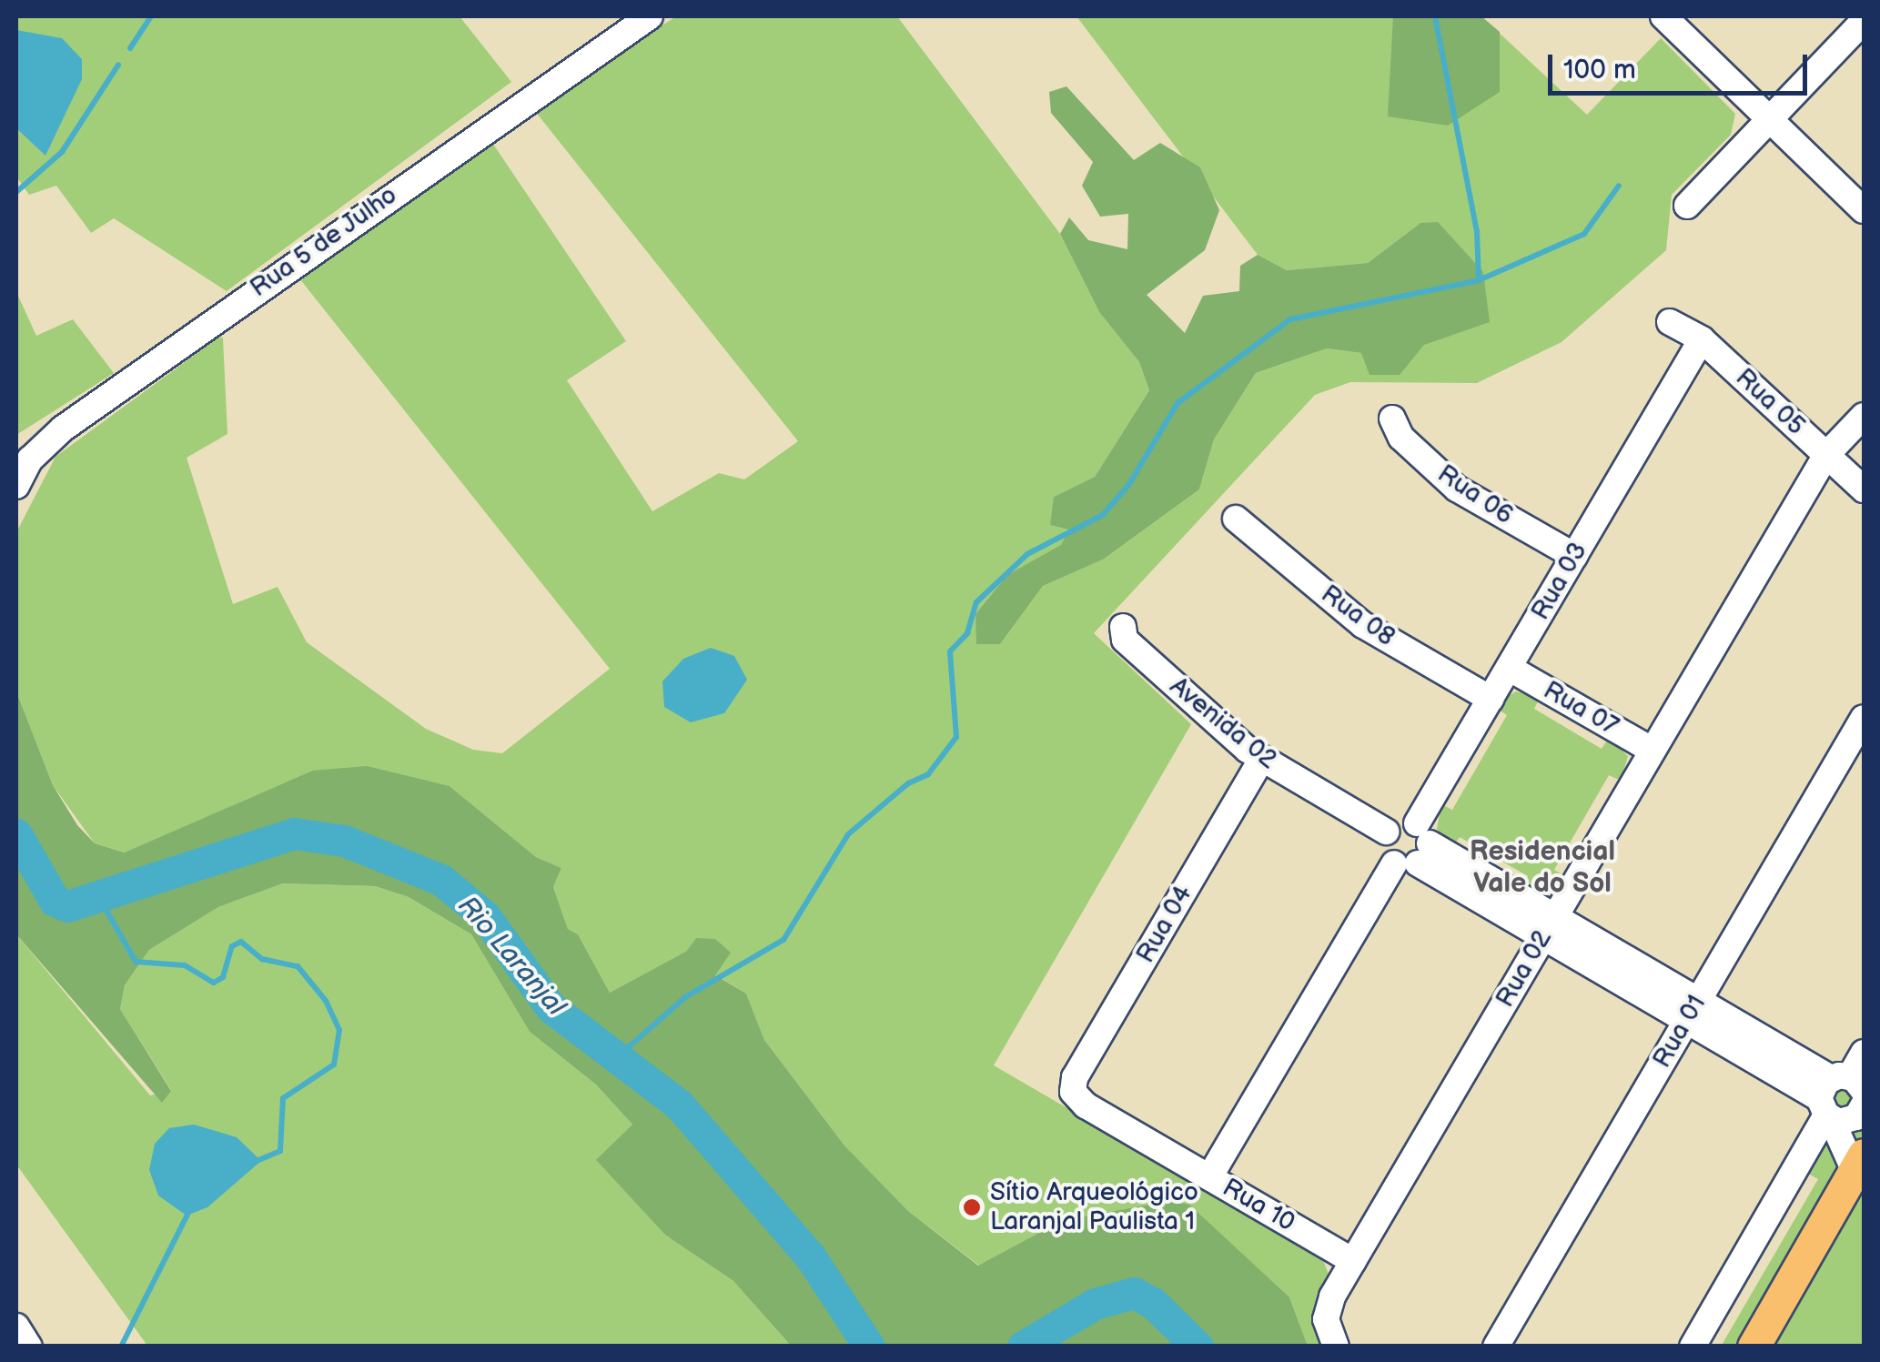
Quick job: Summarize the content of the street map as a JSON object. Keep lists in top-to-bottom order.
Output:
{
  "streets": {
    "street": [
      "Rua 5 de Julho",
      "Rua 05",
      "Rua 06",
      "Rua 03",
      "Rua 08",
      "Rua 07",
      "Avenida 02",
      "Rua 04",
      "Rua 02",
      "Rua 01",
      "Rua 10"
    ]
  },
  "crossings": [
    ["Rua 05", "Rua 03"],
    ["Rua 05", "Rua 02"],
    ["Rua 06", "Rua 03"],
    ["Rua 03", "Rua 08"],
    ["Rua 03", "Rua 07"],
    ["Rua 03", "Avenida 02"],
    ["Rua 03", "Rua 10"],
    ["Rua 07", "Rua 02"],
    ["Avenida 02", "Rua 04"],
    ["Rua 04", "Rua 10"],
    ["Rua 02", "Rua 10"]
  ],
  "districts": ["Residencial Vale do Sol"],
  "water": ["Rio Laranjal"],
  "places": ["Sítio Arqueológico Laranjal Paulista 1"],
  "scale_bar": "100 m"
}
